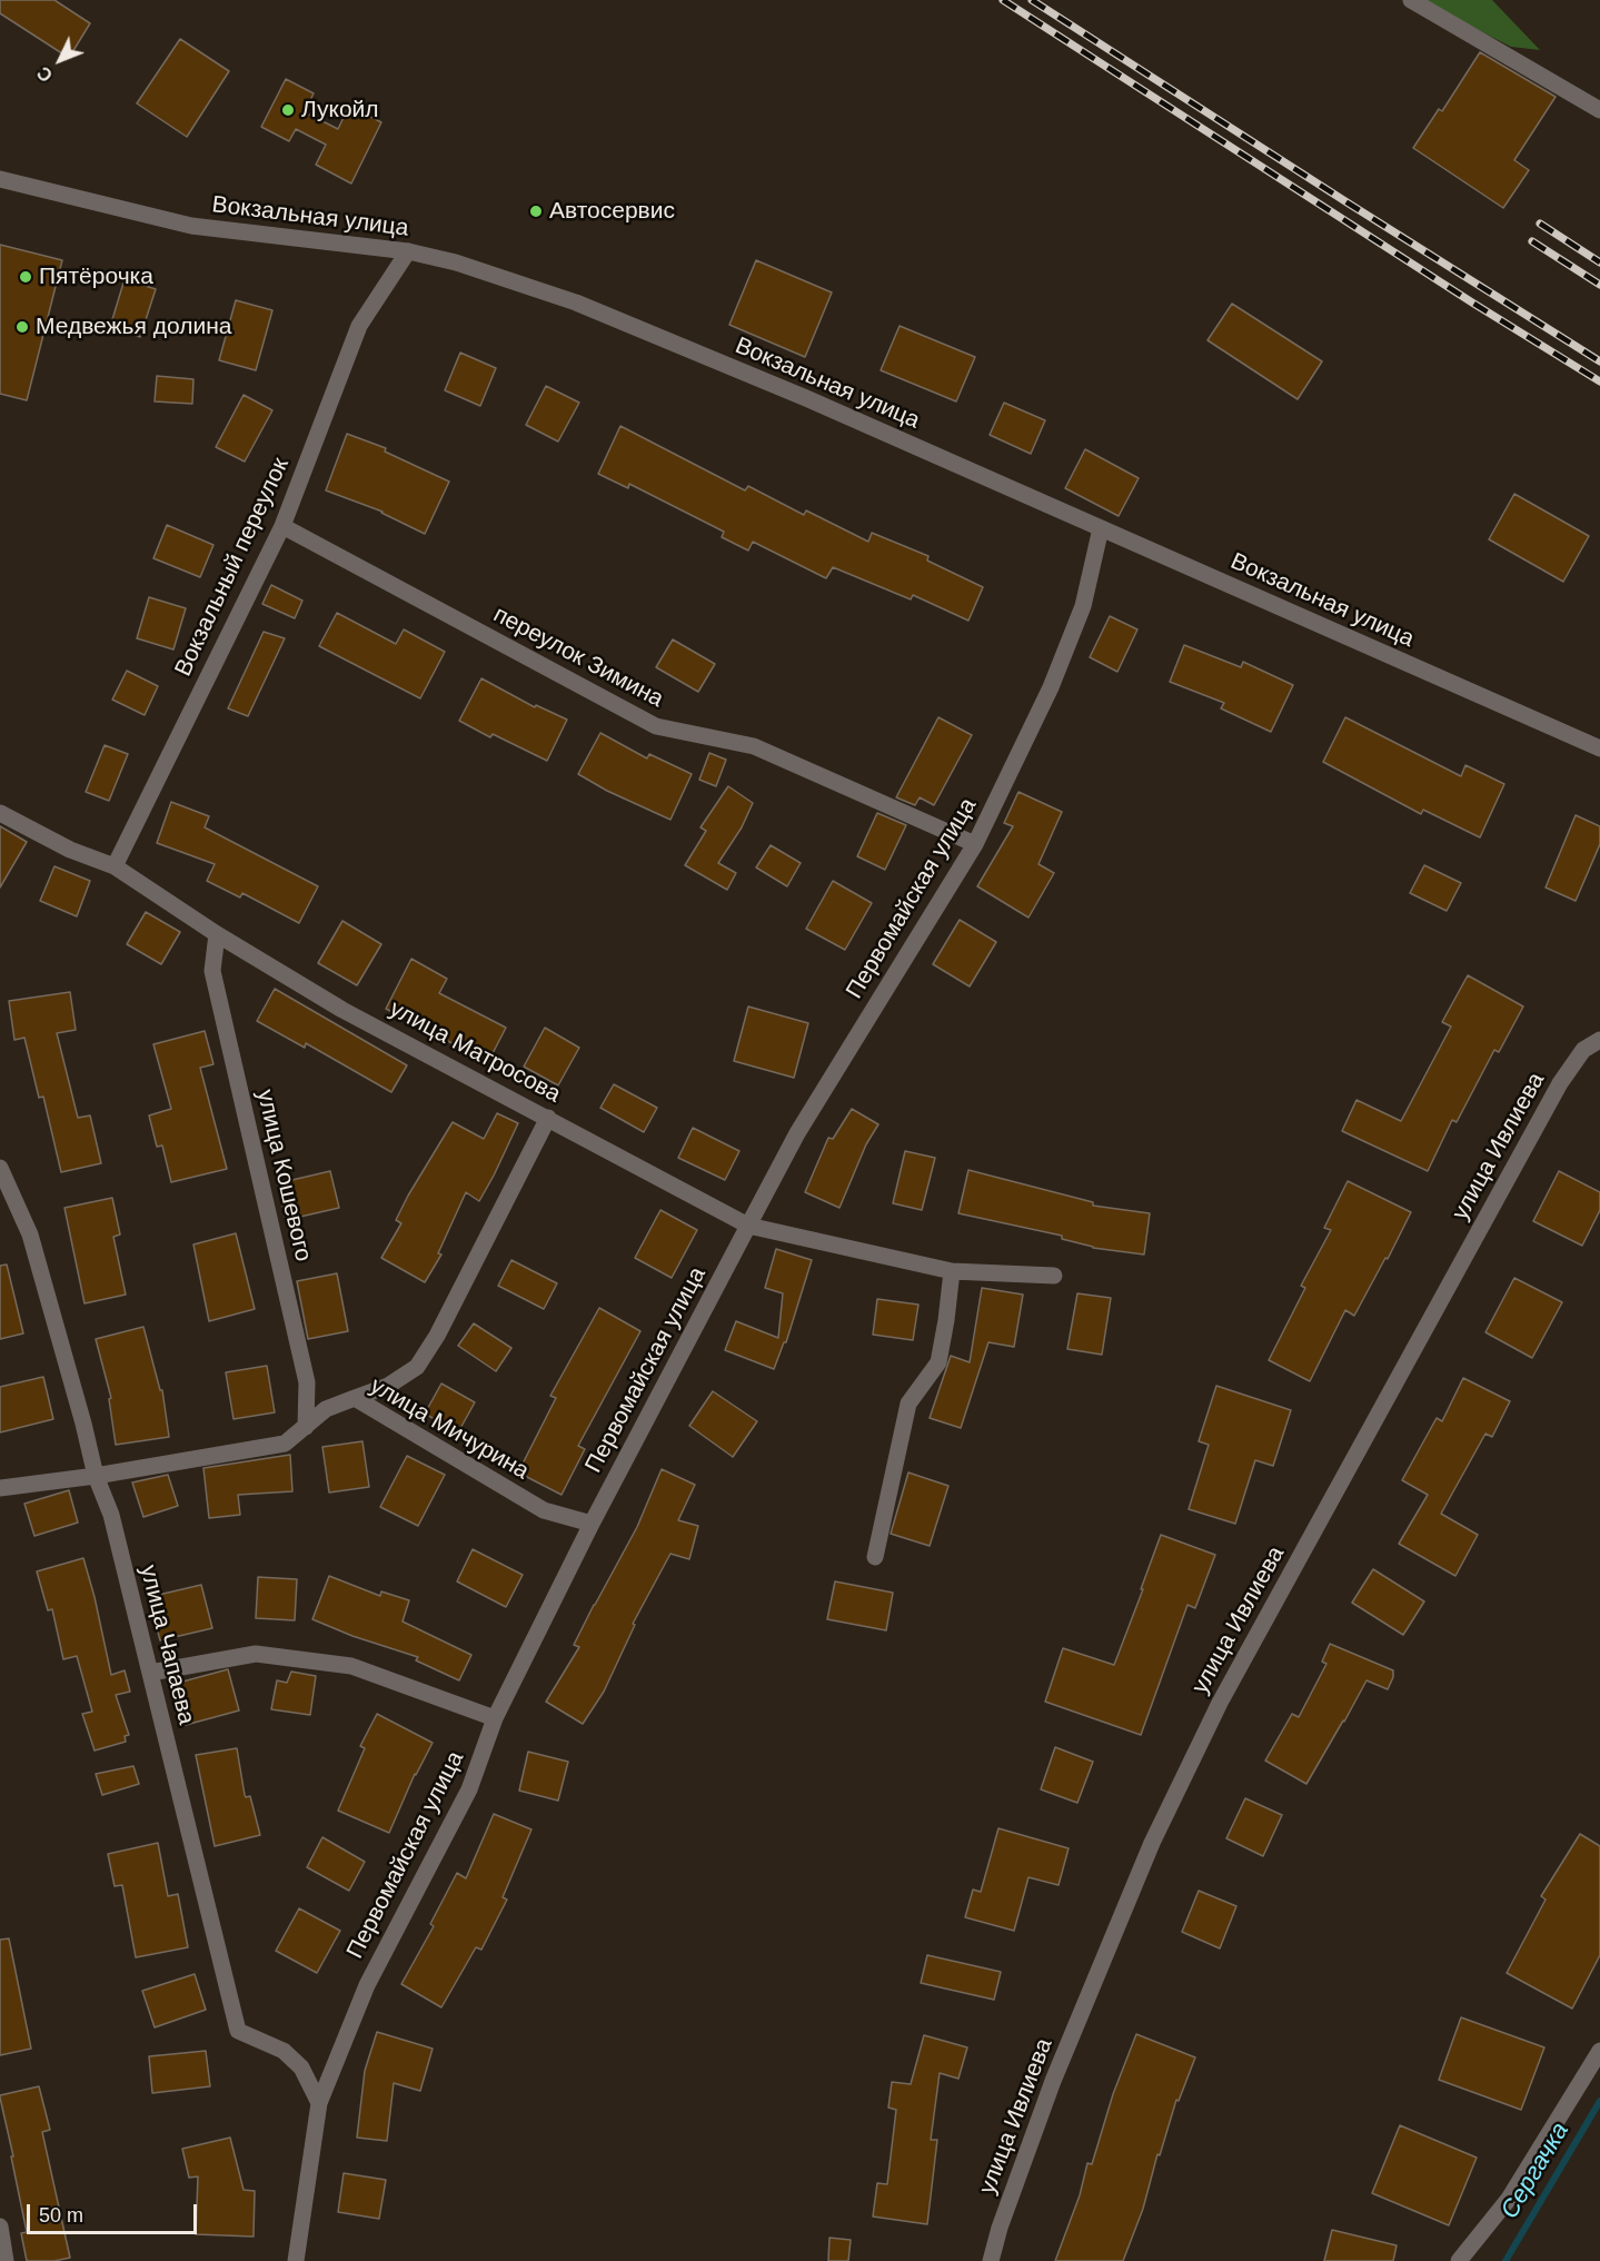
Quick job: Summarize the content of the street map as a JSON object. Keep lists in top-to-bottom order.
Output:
{
  "streets": {
    "street": [
      "Вокзальная улица",
      "Вокзальный переулок",
      "переулок Зимина",
      "Первомайская улица",
      "улица Матросова",
      "улица Ивлиева",
      "улица Кошевого",
      "улица Мичурина",
      "улица Чапаева"
    ]
  },
  "crossings": [
    ["Вокзальная улица", "Вокзальный переулок"],
    ["Вокзальная улица", "Первомайская улица"],
    ["Вокзальный переулок", "переулок Зимина"],
    ["Вокзальный переулок", "улица Матросова"],
    ["переулок Зимина", "Первомайская улица"],
    ["Первомайская улица", "улица Матросова"],
    ["Первомайская улица", "улица Мичурина"],
    ["Первомайская улица", "улица Чапаева"],
    ["улица Матросова", "улица Кошевого"],
    ["улица Кошевого", "улица Мичурина"],
    ["улица Мичурина", "улица Чапаева"]
  ],
  "water": ["Сергачка"],
  "places": [
    "Лукойл",
    "Автосервис",
    "Пятёрочка",
    "Медвежья долина"
  ],
  "scale_bar": "50 m",
  "north": "bottom left"
}
